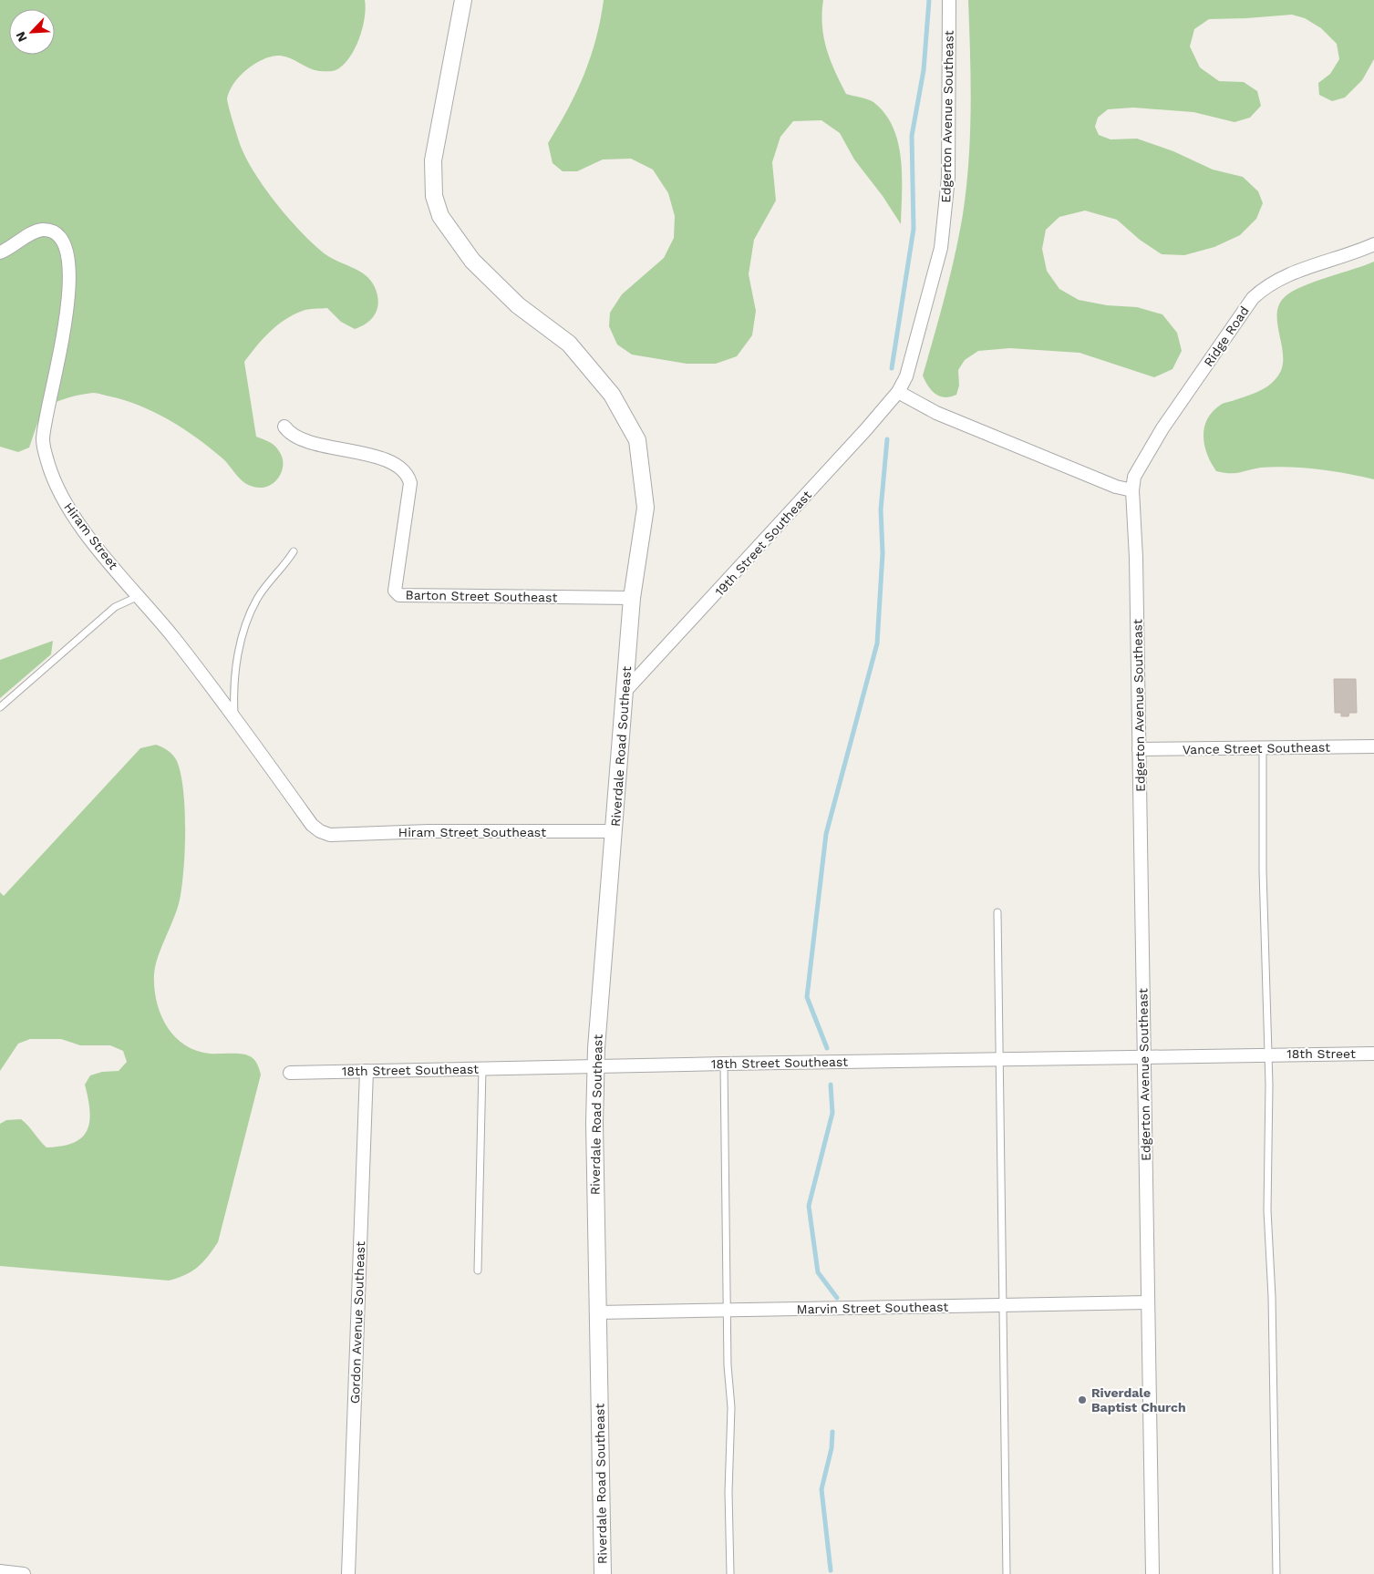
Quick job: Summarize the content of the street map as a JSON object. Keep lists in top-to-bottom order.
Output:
{
  "streets": {
    "street": [
      "Edgerton Avenue Southeast",
      "Ridge Road",
      "Hiram Street",
      "19th Street Southeast",
      "Barton Street Southeast",
      "Riverdale Road Southeast",
      "Vance Street Southeast",
      "Hiram Street Southeast",
      "18th Street",
      "18th Street Southeast",
      "Marvin Street Southeast",
      "Gordon Avenue Southeast"
    ]
  },
  "crossings": [
    ["Edgerton Avenue Southeast", "Ridge Road"],
    ["Edgerton Avenue Southeast", "19th Street Southeast"],
    ["Edgerton Avenue Southeast", "Vance Street Southeast"],
    ["Edgerton Avenue Southeast", "18th Street Southeast"],
    ["Edgerton Avenue Southeast", "Marvin Street Southeast"],
    ["Hiram Street", "Hiram Street Southeast"],
    ["19th Street Southeast", "Riverdale Road Southeast"],
    ["Barton Street Southeast", "Riverdale Road Southeast"],
    ["Riverdale Road Southeast", "Hiram Street Southeast"],
    ["Riverdale Road Southeast", "18th Street Southeast"],
    ["Riverdale Road Southeast", "Marvin Street Southeast"],
    ["18th Street", "18th Street Southeast"],
    ["18th Street Southeast", "Gordon Avenue Southeast"]
  ],
  "places": ["Riverdale Baptist Church"],
  "north": "bottom left"
}
